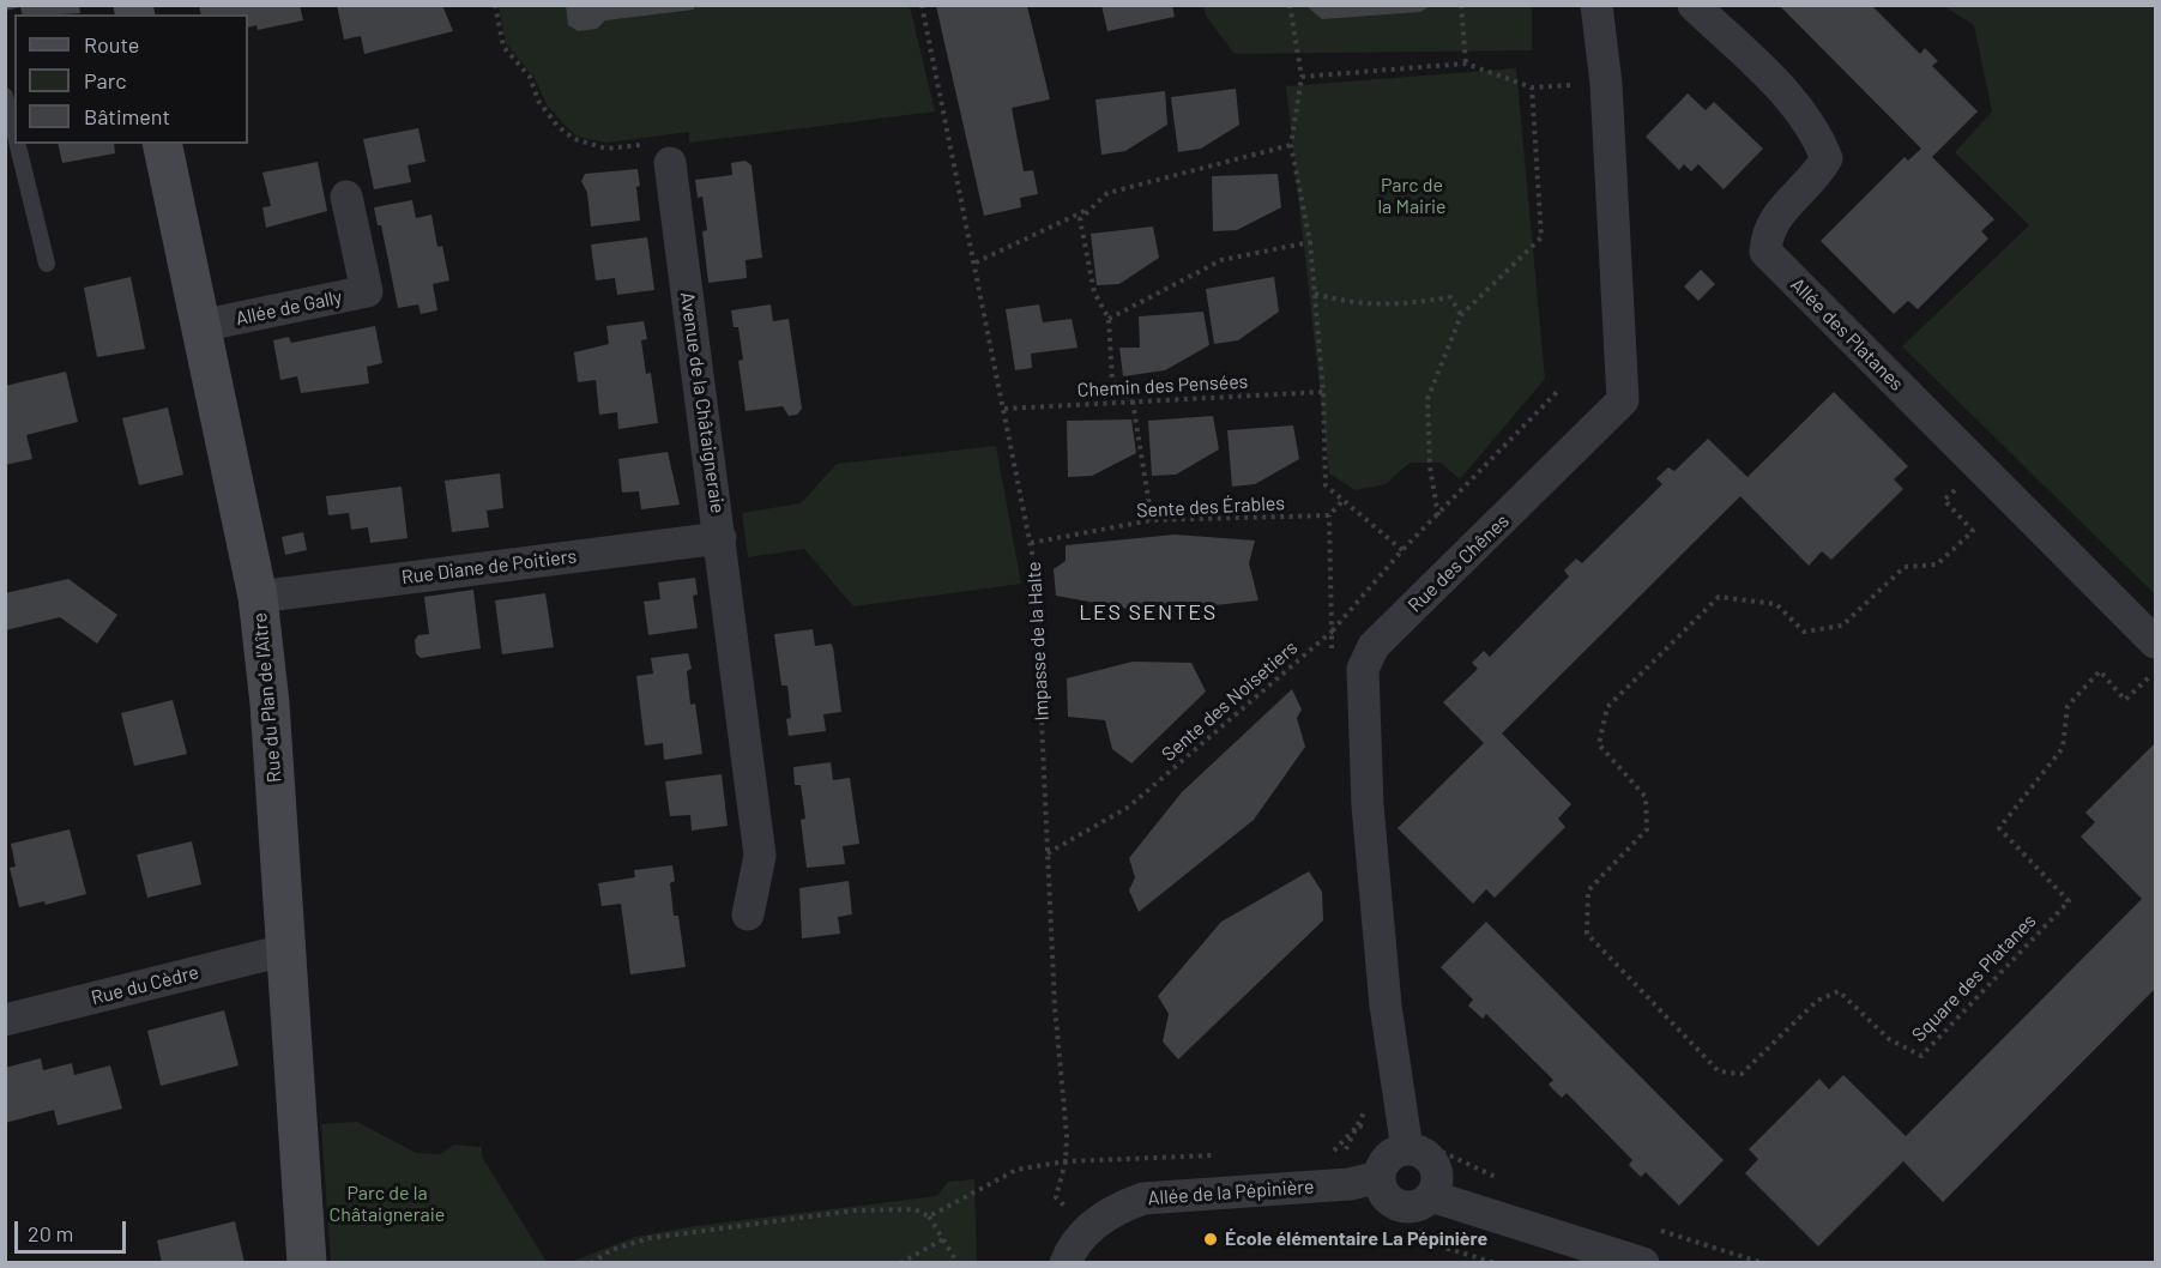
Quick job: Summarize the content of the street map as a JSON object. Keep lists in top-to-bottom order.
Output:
{
  "streets": {
    "street": [
      "Allée de Gally",
      "Allée des Platanes",
      "Avenue de la Châtaigneraie",
      "Rue des Chênes",
      "Rue Diane de Poitiers",
      "Rue du Plan de l'Aître",
      "Rue du Cèdre",
      "Allée de la Pépinière"
    ],
    "path": [
      "Chemin des Pensées",
      "Sente des Érables",
      "Impasse de la Halte",
      "Sente des Noisetiers",
      "Square des Platanes"
    ]
  },
  "crossings": [
    ["Allée de Gally", "Rue du Plan de l'Aître"],
    ["Allée des Platanes", "Square des Platanes"],
    ["Chemin des Pensées", "Impasse de la Halte"],
    ["Avenue de la Châtaigneraie", "Rue Diane de Poitiers"],
    ["Sente des Érables", "Impasse de la Halte"],
    ["Rue des Chênes", "Allée de la Pépinière"],
    ["Rue Diane de Poitiers", "Rue du Plan de l'Aître"],
    ["Impasse de la Halte", "Sente des Noisetiers"],
    ["Impasse de la Halte", "Allée de la Pépinière"],
    ["Rue du Plan de l'Aître", "Rue du Cèdre"]
  ],
  "districts": ["LES SENTES"],
  "parks": ["Parc de la Mairie", "Parc de la Châtaigneraie"],
  "places": ["École élémentaire La Pépinière"],
  "legend": ["Route", "Parc", "Bâtiment"],
  "scale_bar": "20 m"
}
